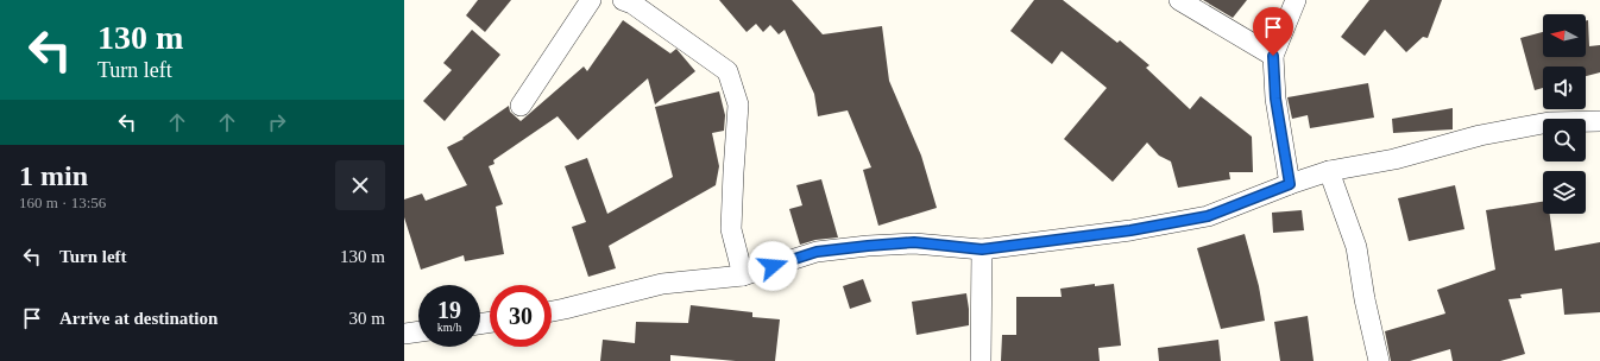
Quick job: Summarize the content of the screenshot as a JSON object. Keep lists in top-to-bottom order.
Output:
{
  "north": "left",
  "page": {
    "turn": ["130 m", "Turn left"],
    "heading": ["1 min", "160 m · 13:56"],
    "list": [
      {
        "name": "Turn left",
        "value": "130 m"
      },
      {
        "name": "Arrive at destination",
        "value": "30 m"
      }
    ],
    "speed": "19 km/h",
    "limit": "30"
  }
}
